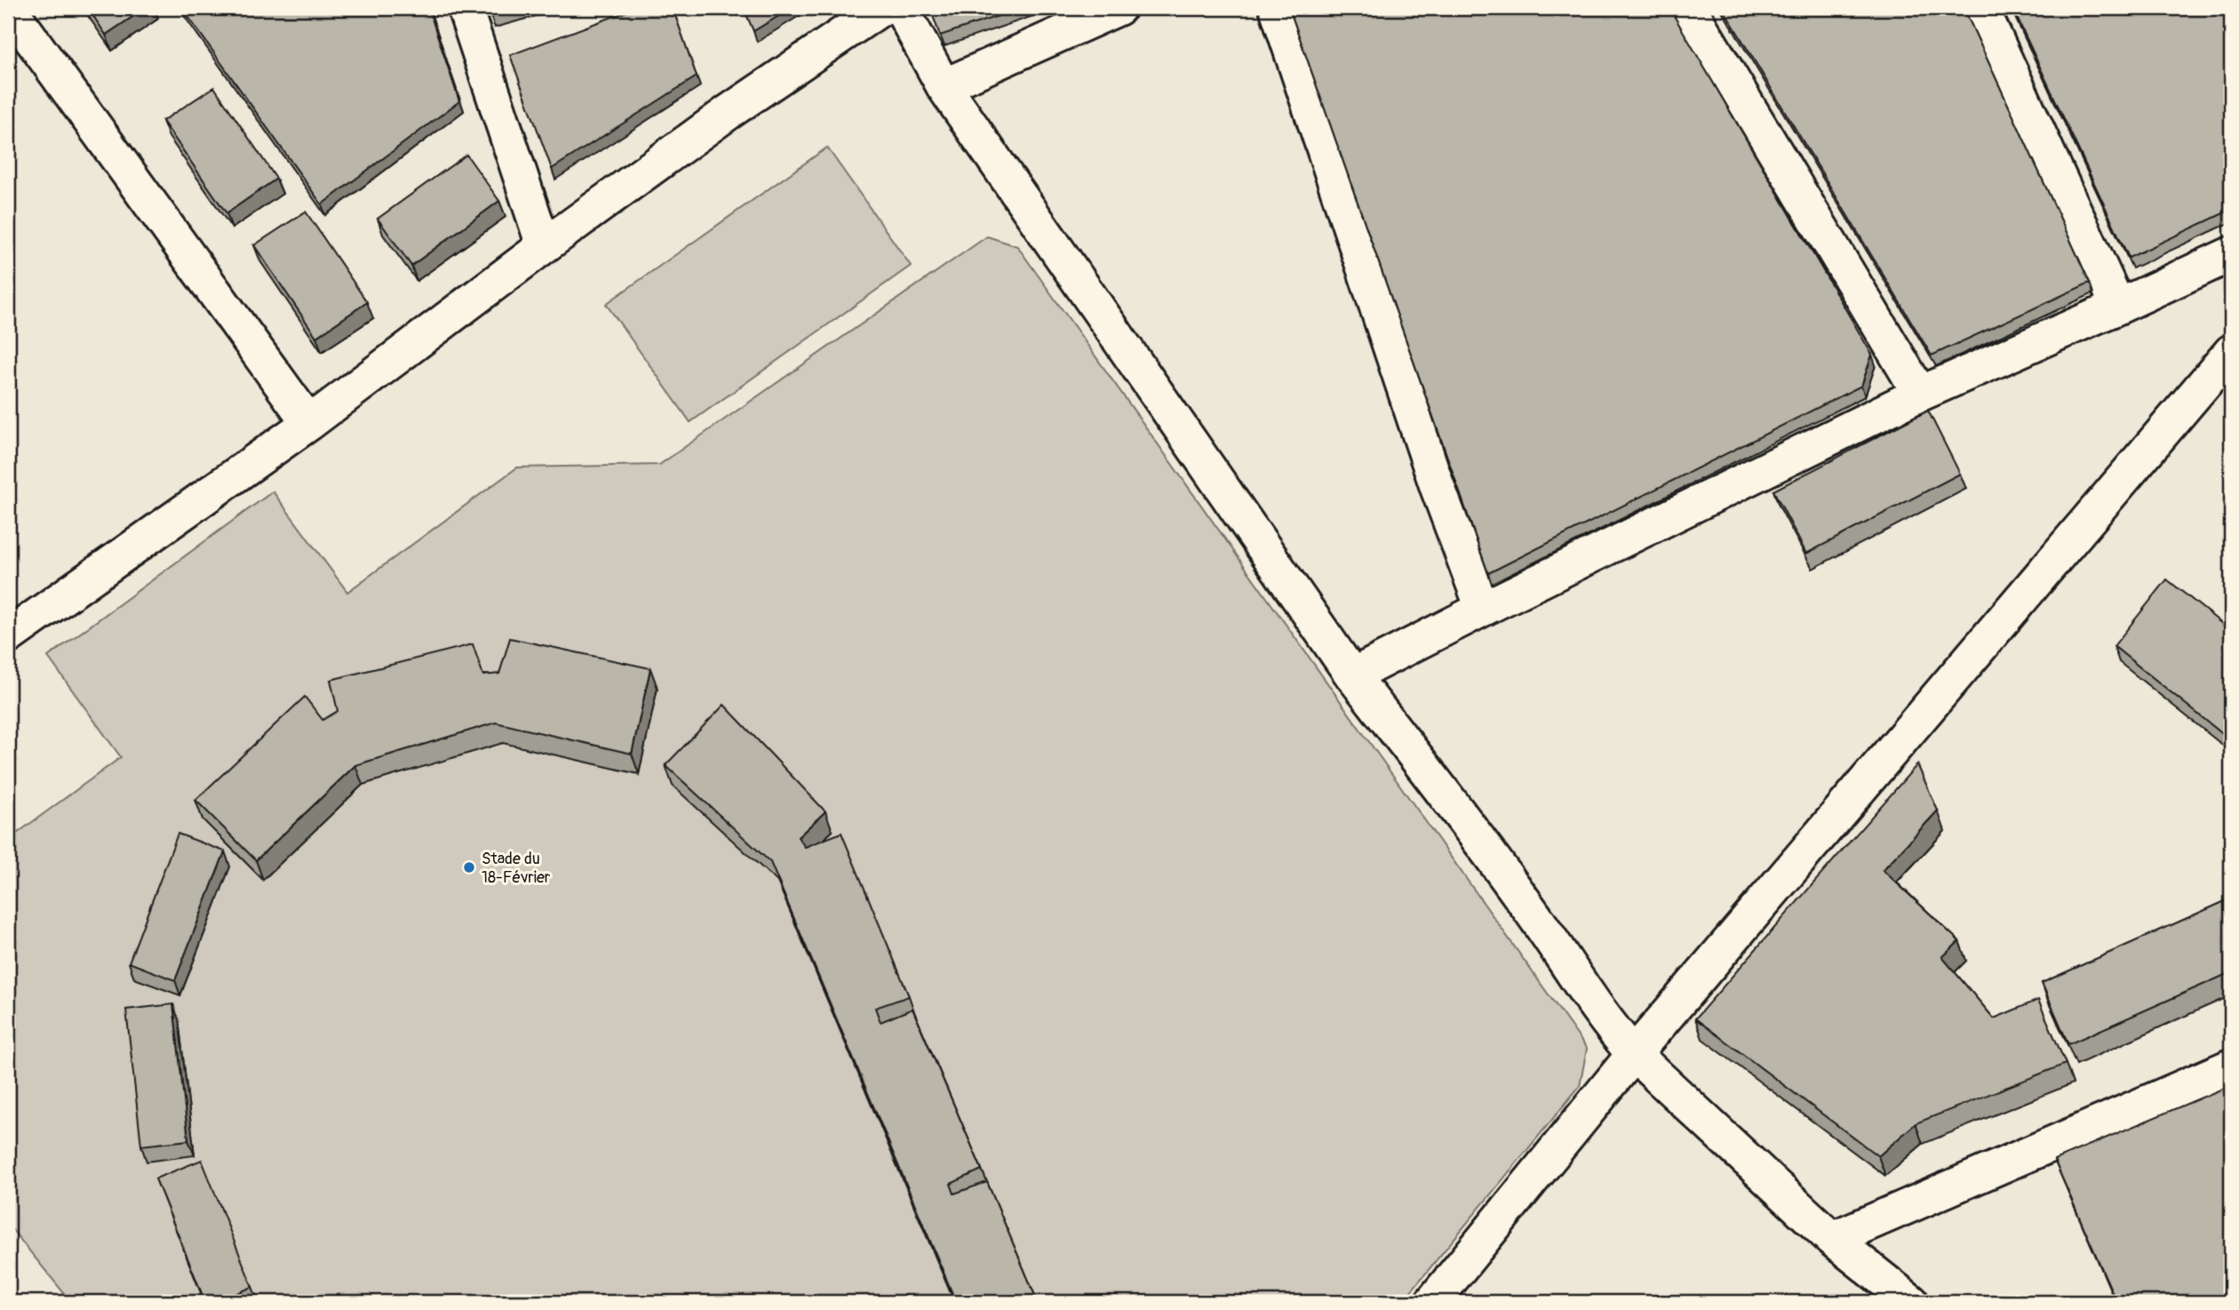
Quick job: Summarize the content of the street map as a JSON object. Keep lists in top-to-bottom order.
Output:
{
  "places": ["Stade du 18-Février"]
}
